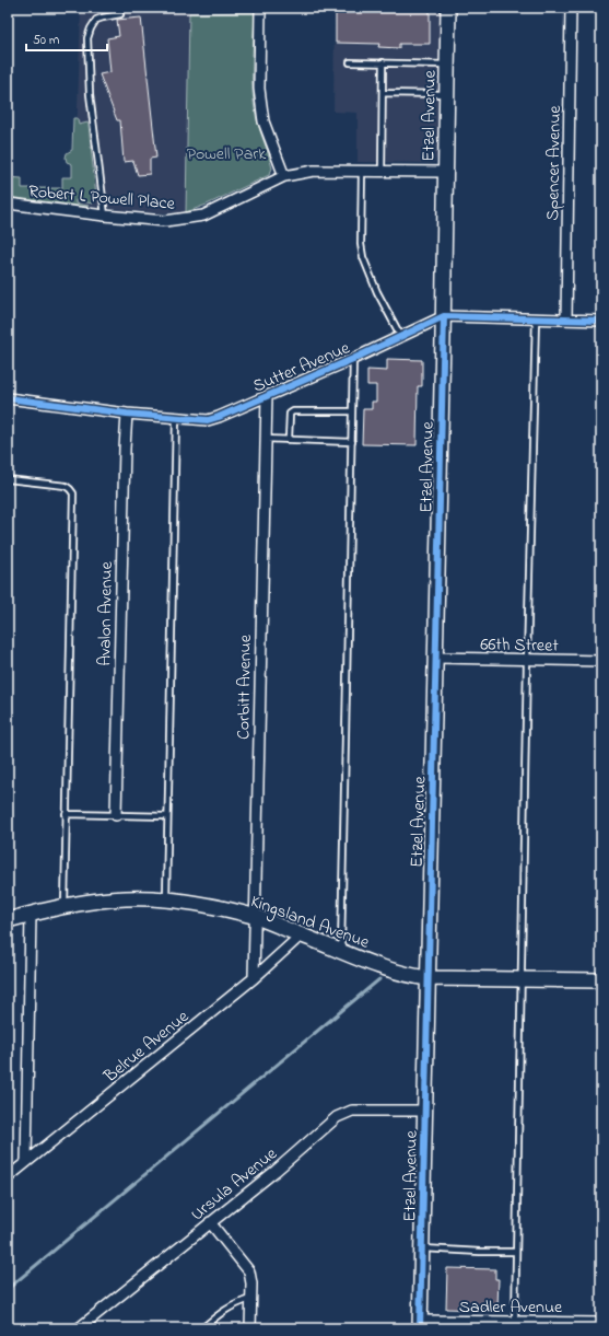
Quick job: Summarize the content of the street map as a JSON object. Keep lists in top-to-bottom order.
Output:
{
  "streets": {
    "street": [
      "Etzel Avenue",
      "Spencer Avenue",
      "Robert L Powell Place",
      "Sutter Avenue",
      "Avalon Avenue",
      "66th Street",
      "Corbitt Avenue",
      "Kingsland Avenue",
      "Belrue Avenue",
      "Ursula Avenue",
      "Sadler Avenue"
    ]
  },
  "crossings": [
    ["Etzel Avenue", "Robert L Powell Place"],
    ["Etzel Avenue", "Sutter Avenue"],
    ["Etzel Avenue", "66th Street"],
    ["Etzel Avenue", "Kingsland Avenue"],
    ["Etzel Avenue", "Ursula Avenue"],
    ["Etzel Avenue", "Sadler Avenue"],
    ["Spencer Avenue", "Sutter Avenue"],
    ["Sutter Avenue", "Avalon Avenue"],
    ["Sutter Avenue", "Corbitt Avenue"],
    ["Corbitt Avenue", "Kingsland Avenue"],
    ["Corbitt Avenue", "Belrue Avenue"],
    ["Kingsland Avenue", "Belrue Avenue"]
  ],
  "parks": ["Powell Park"],
  "scale_bar": "50 m"
}
